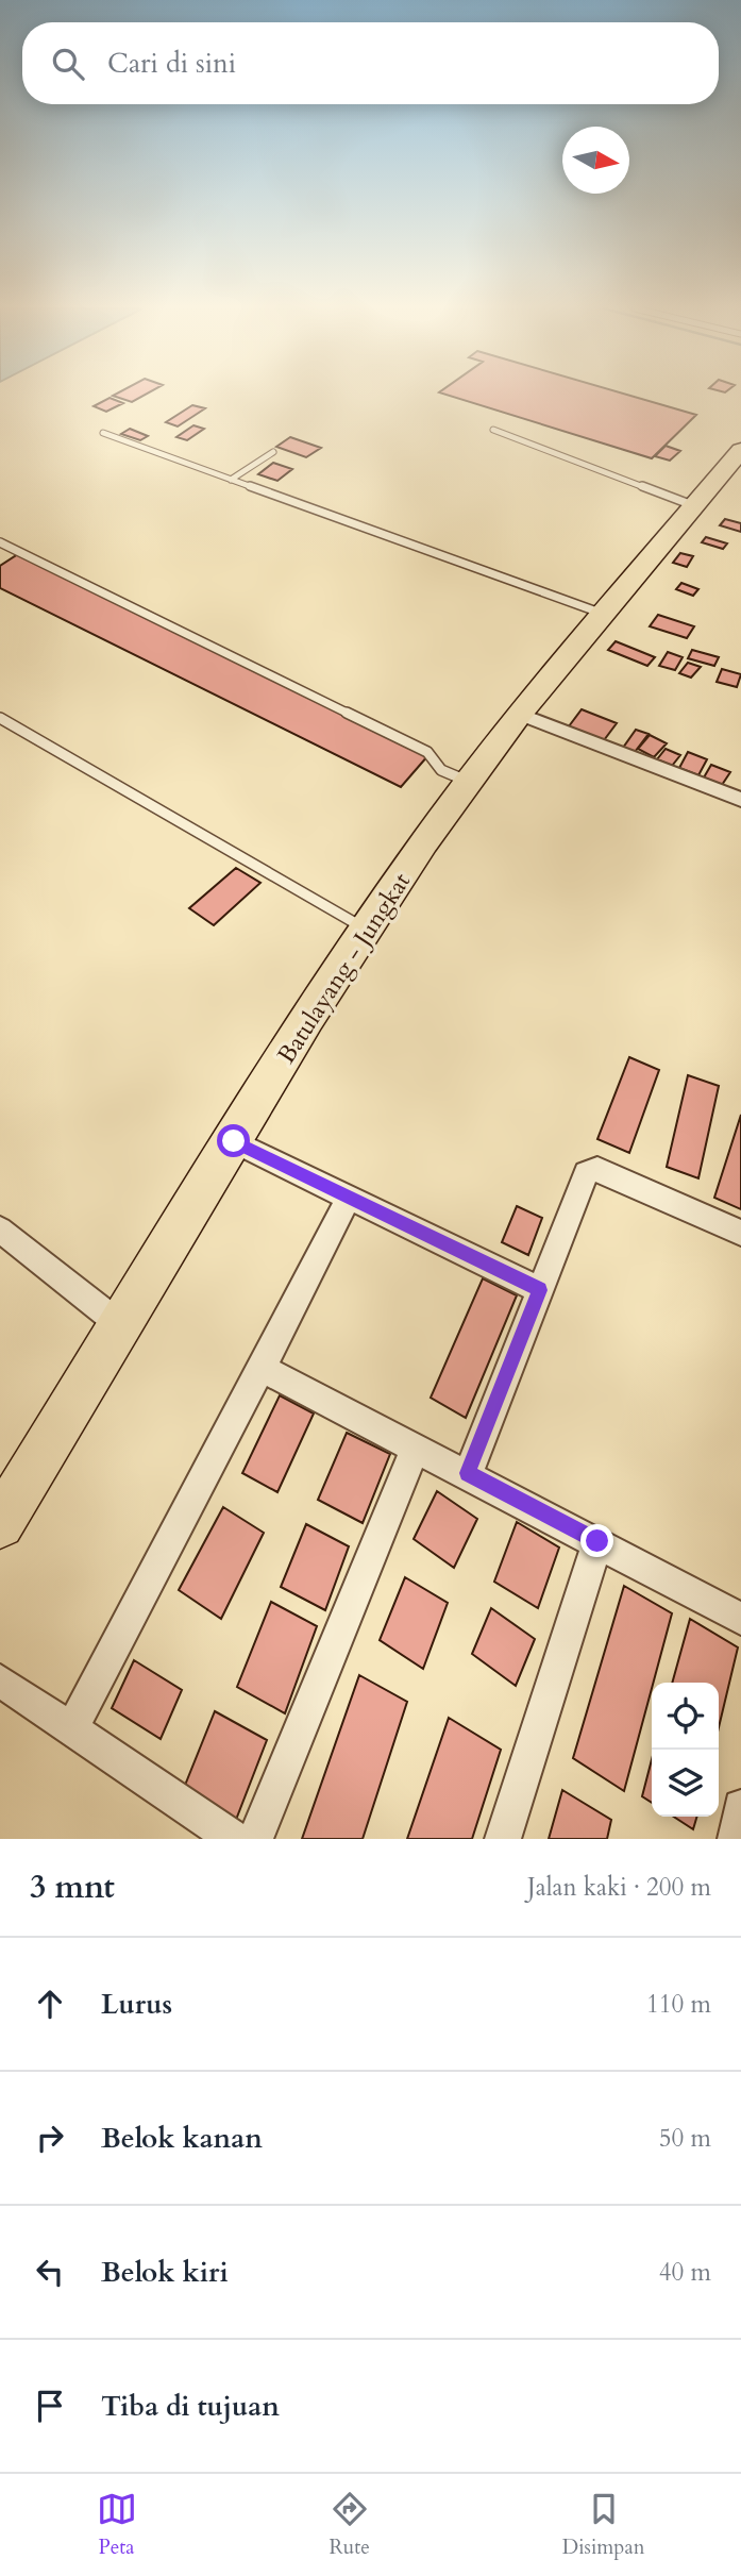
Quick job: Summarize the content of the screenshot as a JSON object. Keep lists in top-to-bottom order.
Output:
{
  "streets": {
    "highway": ["Batulayang - Jungkat"]
  },
  "north": "right",
  "page": {
    "search": "Cari di sini",
    "heading": ["3 mnt", "Jalan kaki · 200 m"],
    "list": [
      ["Lurus", "110 m"],
      ["Belok kanan", "50 m"],
      ["Belok kiri", "40 m"],
      "Tiba di tujuan"
    ],
    "nav": ["Peta", "Rute", "Disimpan"]
  }
}
